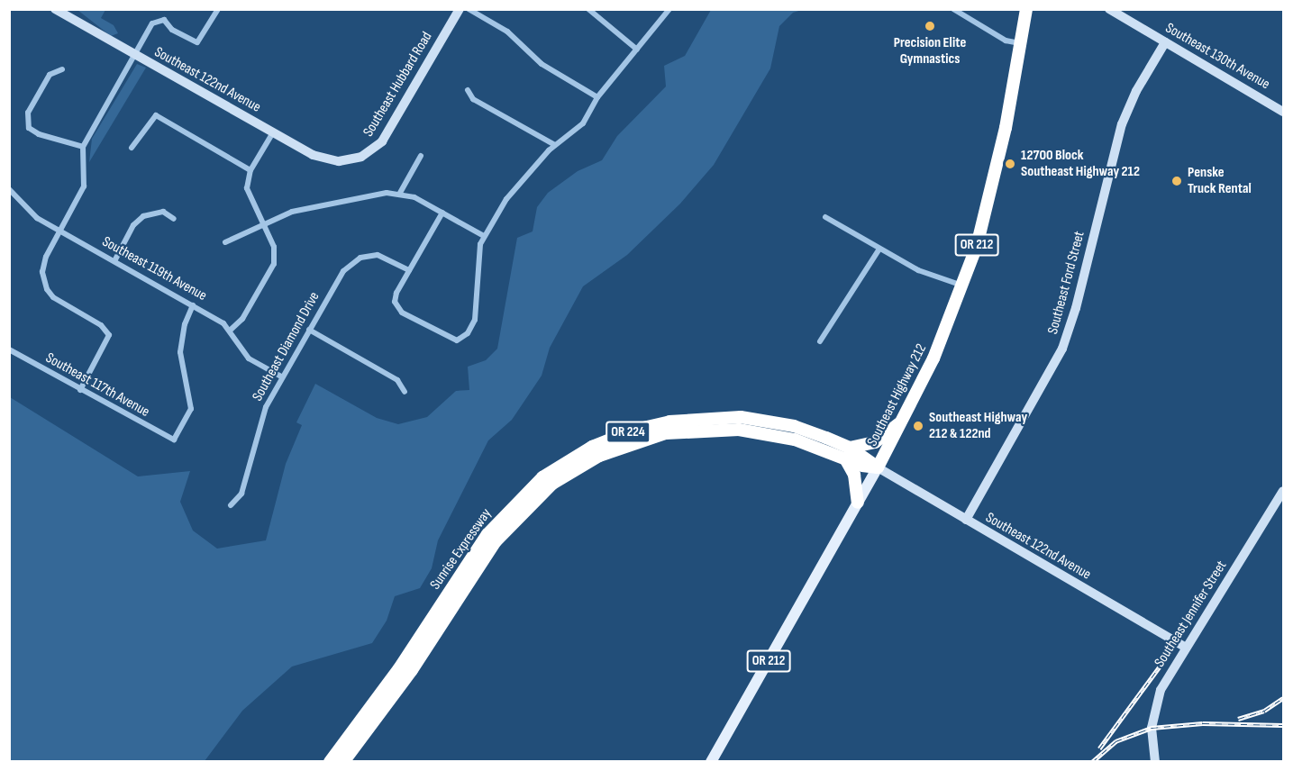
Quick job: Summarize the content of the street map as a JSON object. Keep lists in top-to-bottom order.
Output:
{
  "streets": {
    "highway": [
      "OR 212",
      "Southeast Highway 212",
      "OR 224",
      "Sunrise Expressway"
    ],
    "main road": [
      "Southeast 130th Avenue",
      "Southeast 122nd Avenue",
      "Southeast Hubbard Road",
      "Southeast Ford Street",
      "Southeast Jennifer Street"
    ],
    "street": ["Southeast 119th Avenue", "Southeast Diamond Drive", "Southeast 117th Avenue"]
  },
  "crossings": [
    ["Southeast 130th Avenue", "Southeast Ford Street"],
    ["Southeast 122nd Avenue", "Southeast Hubbard Road"],
    ["Southeast 122nd Avenue", "Southeast Ford Street"],
    ["Southeast 122nd Avenue", "Southeast Highway 212"],
    ["Southeast 122nd Avenue", "Sunrise Expressway"],
    ["Southeast 122nd Avenue", "Southeast Jennifer Street"],
    ["Southeast 119th Avenue", "Southeast Diamond Drive"],
    ["Southeast 119th Avenue", "Southeast 117th Avenue"],
    ["Southeast Highway 212", "Sunrise Expressway"]
  ],
  "places": [
    "Precision Elite Gymnastics",
    "12700 Block Southeast Highway 212",
    "Penske Truck Rental",
    "Southeast Highway 212 & 122nd"
  ]
}
